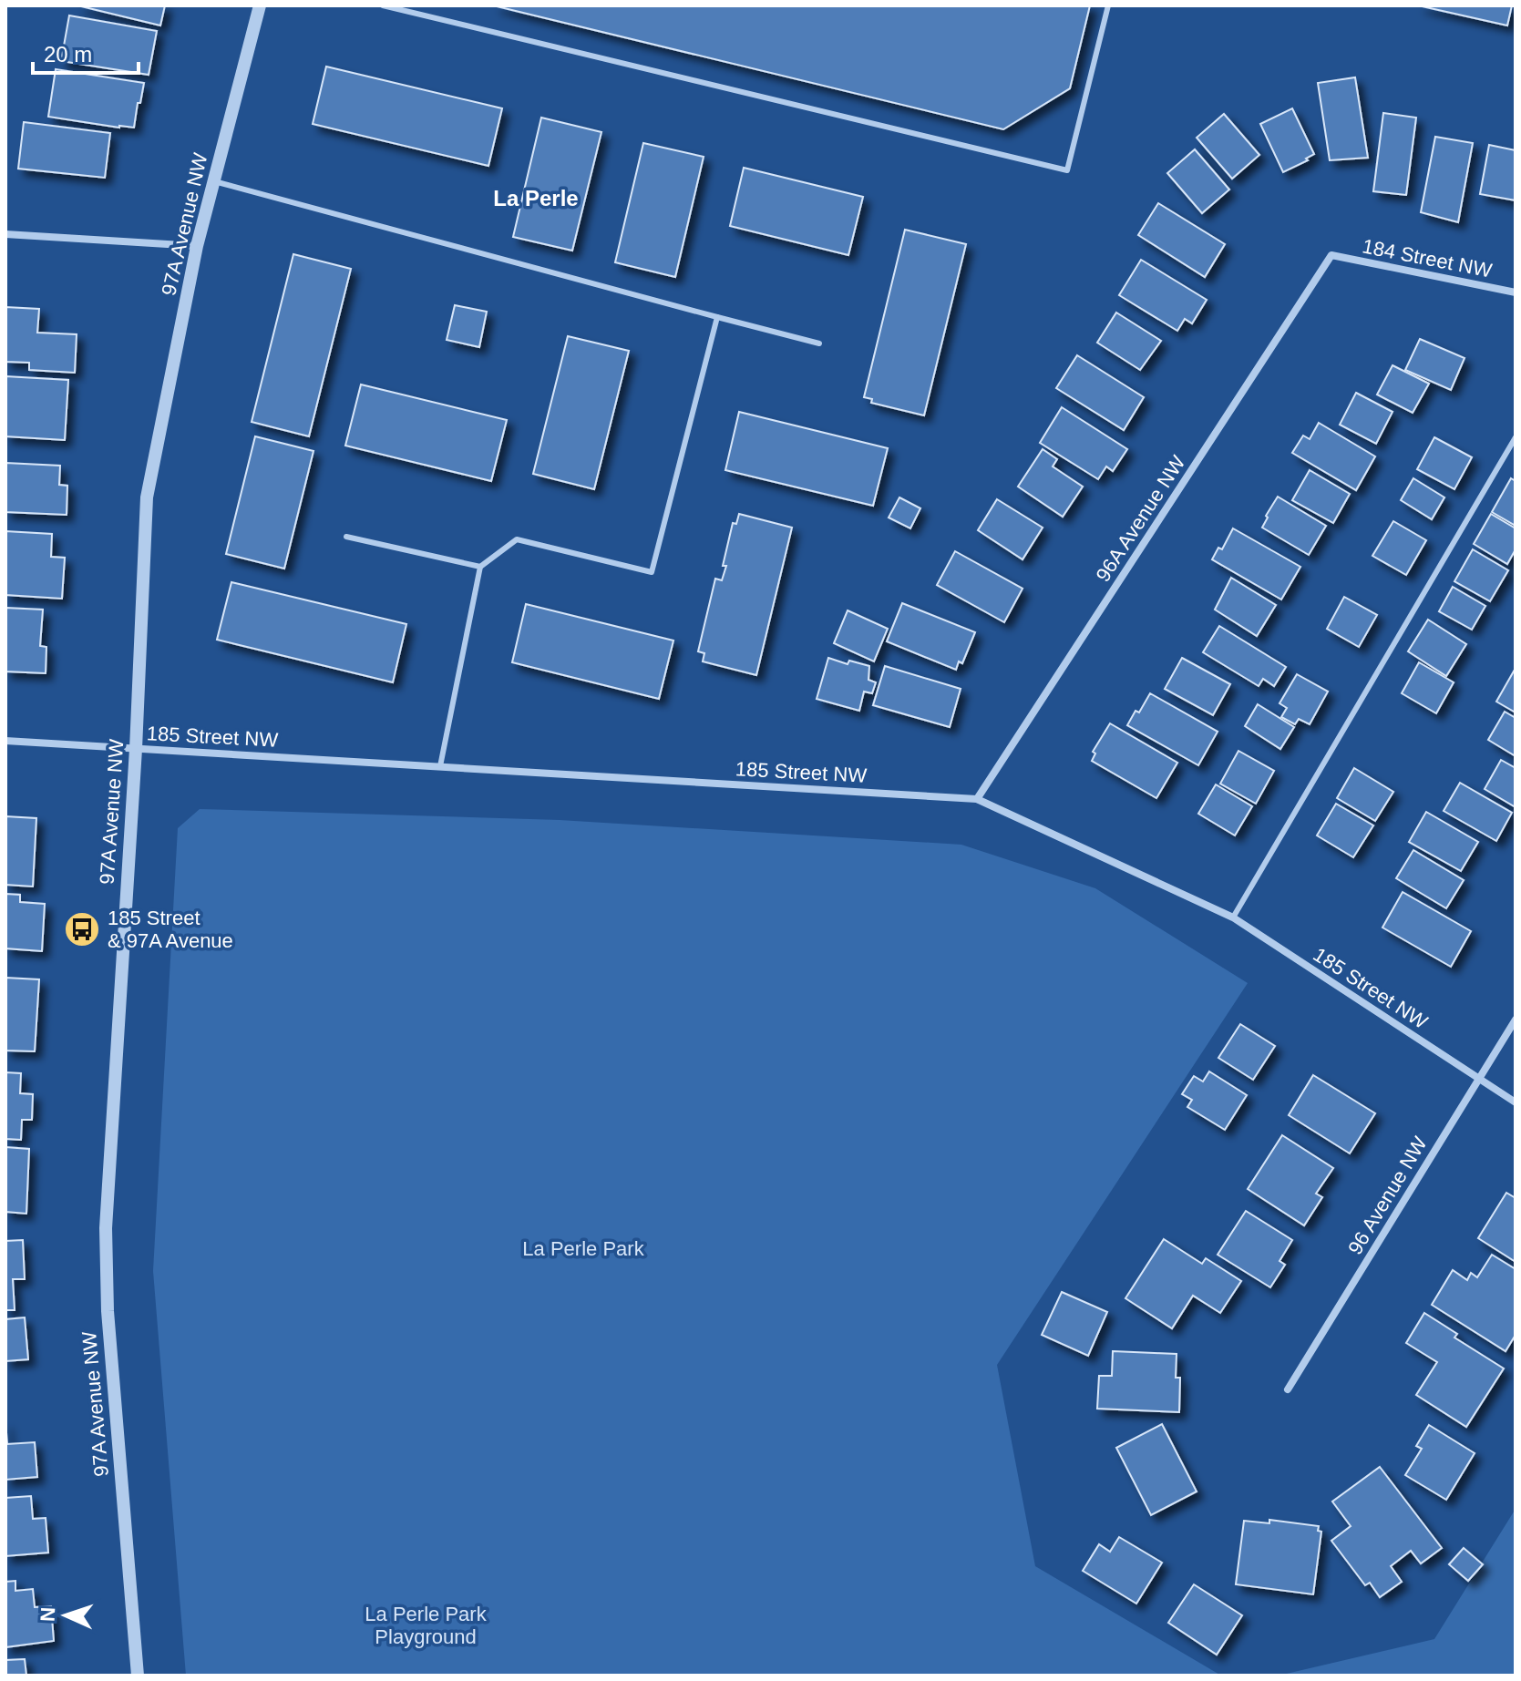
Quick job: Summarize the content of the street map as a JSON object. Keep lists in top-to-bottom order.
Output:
{
  "streets": {
    "street": [
      "97A Avenue NW",
      "184 Street NW",
      "96A Avenue NW",
      "185 Street NW",
      "96 Avenue NW"
    ]
  },
  "crossings": [
    ["97A Avenue NW", "185 Street NW"],
    ["184 Street NW", "96A Avenue NW"],
    ["96A Avenue NW", "185 Street NW"],
    ["185 Street NW", "96 Avenue NW"]
  ],
  "districts": ["La Perle"],
  "parks": ["La Perle Park", "La Perle Park Playground"],
  "places": {
    "bus stop": ["185 Street & 97A Avenue"]
  },
  "scale_bar": "20 m",
  "north": "left"
}
